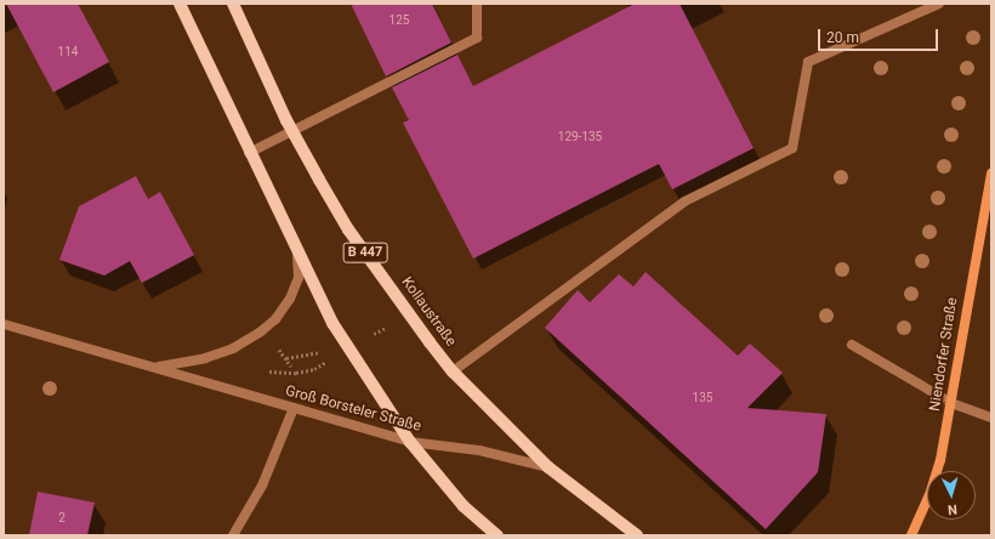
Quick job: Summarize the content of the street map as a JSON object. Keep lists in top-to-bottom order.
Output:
{
  "streets": {
    "main road": ["B 447", "Kollaustraße", "Niendorfer Straße"],
    "street": ["Groß Borsteler Straße"]
  },
  "crossings": [
    ["Kollaustraße", "Groß Borsteler Straße"]
  ],
  "house_numbers": [
    "125",
    "114",
    "129-135",
    "135",
    "2"
  ],
  "scale_bar": "20 m",
  "north": "bottom"
}
